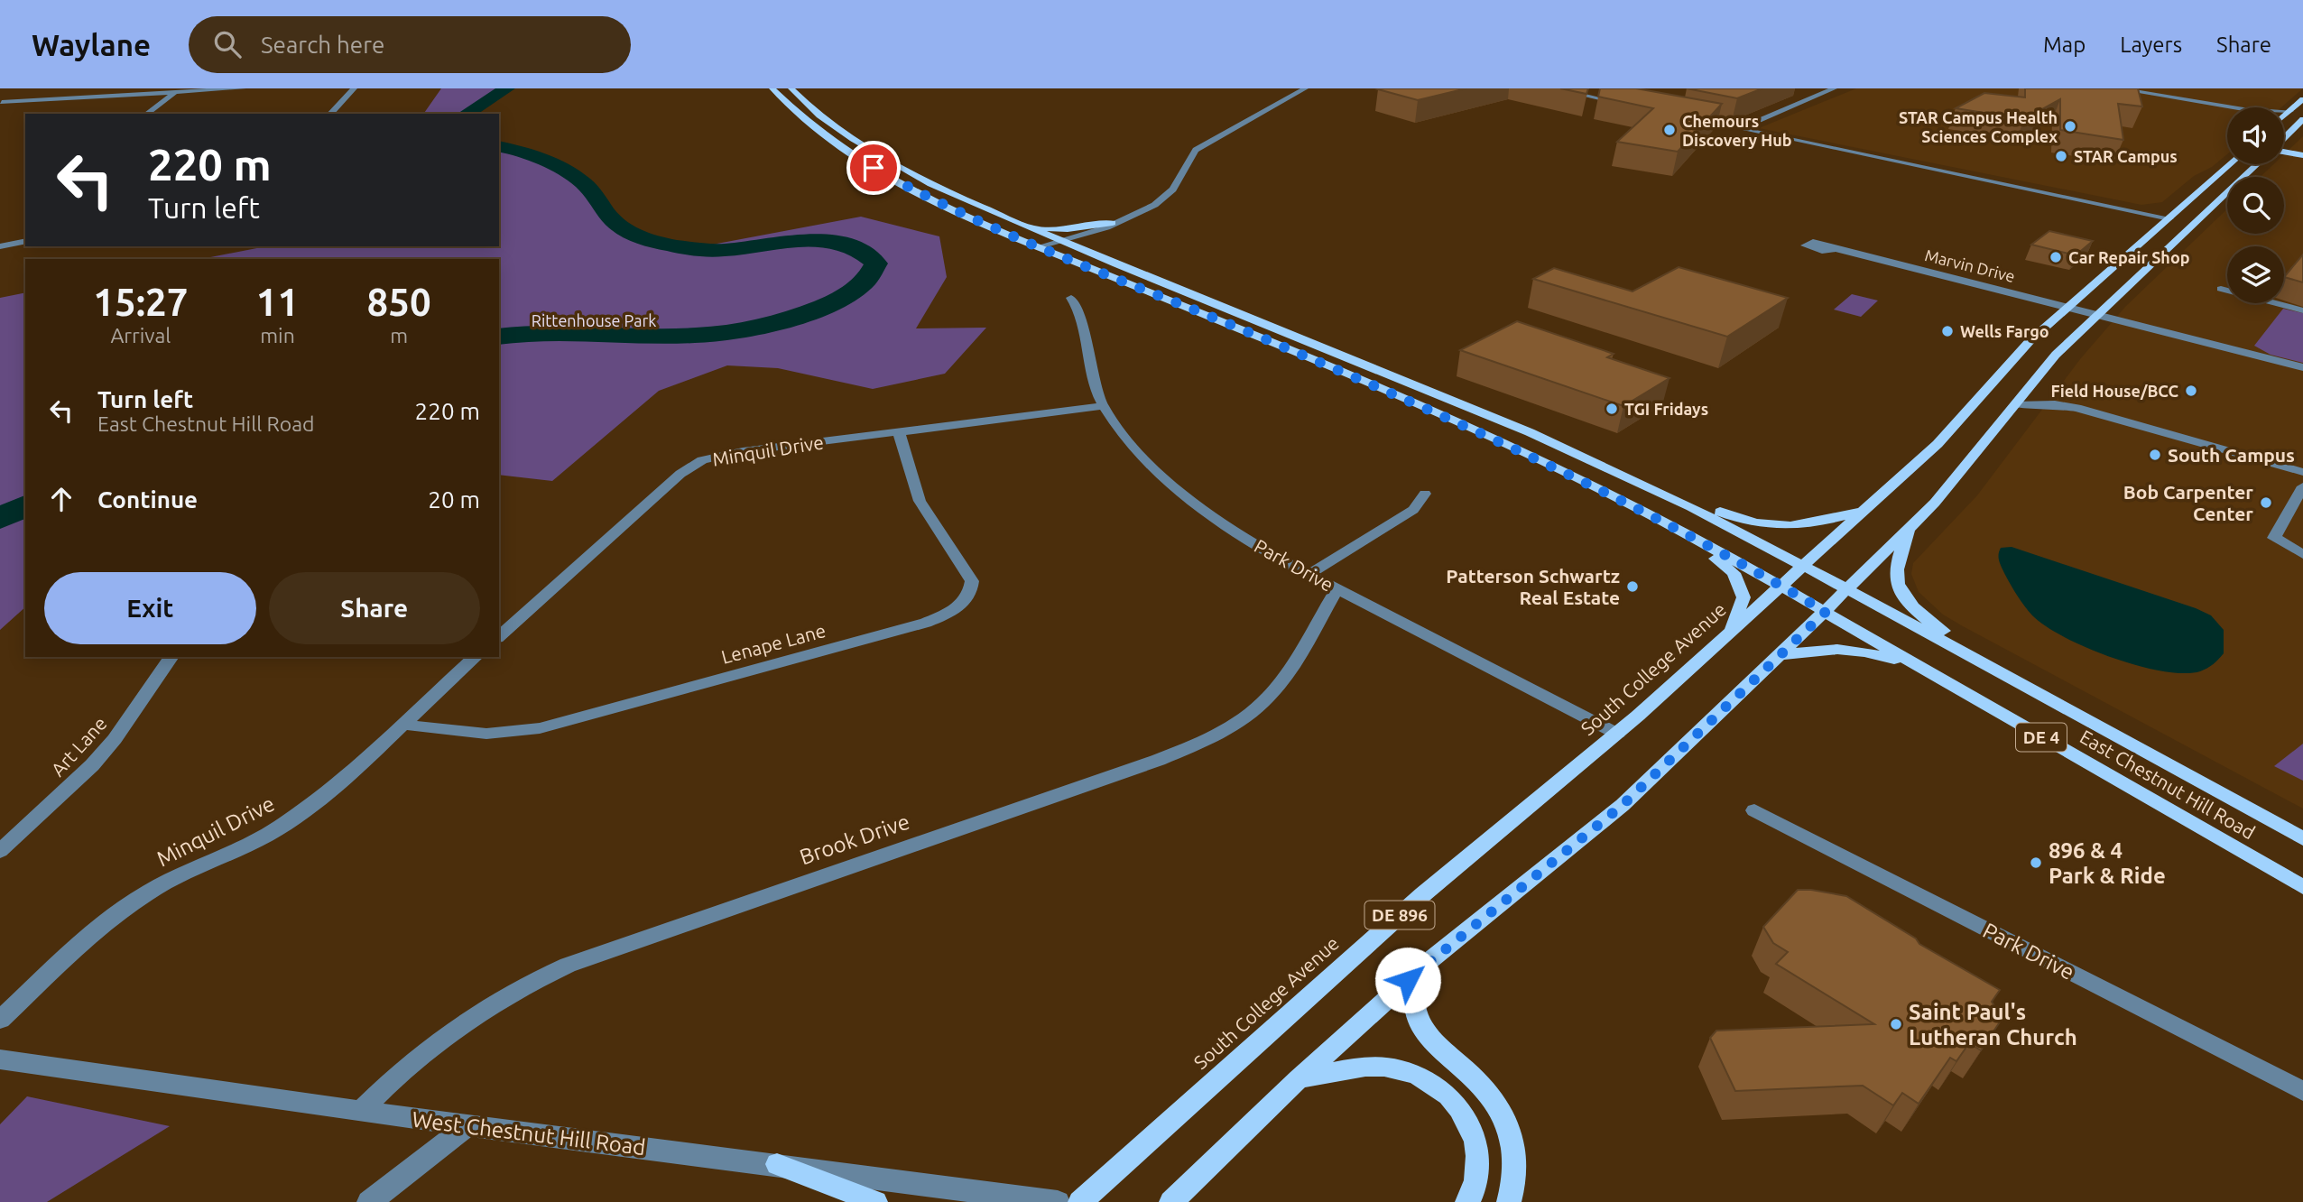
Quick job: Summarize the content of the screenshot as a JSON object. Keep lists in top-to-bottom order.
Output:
{
  "streets": {
    "main road": [
      "South College Avenue",
      "DE 4",
      "East Chestnut Hill Road",
      "DE 896"
    ],
    "street": [
      "Marvin Drive",
      "Minquil Drive",
      "Park Drive",
      "Lenape Lane",
      "Art Lane",
      "Brook Drive",
      "West Chestnut Hill Road"
    ]
  },
  "crossings": [
    ["Marvin Drive", "South College Avenue"],
    ["Minquil Drive", "Park Drive"],
    ["Minquil Drive", "Lenape Lane"],
    ["Park Drive", "South College Avenue"],
    ["Park Drive", "Brook Drive"],
    ["South College Avenue", "DE 4"],
    ["South College Avenue", "East Chestnut Hill Road"],
    ["South College Avenue", "DE 896"],
    ["DE 4", "East Chestnut Hill Road"],
    ["DE 4", "DE 896"],
    ["East Chestnut Hill Road", "DE 896"],
    ["Brook Drive", "West Chestnut Hill Road"]
  ],
  "parks": ["Rittenhouse Park"],
  "places": [
    "STAR Campus Health Sciences Complex",
    "Chemours Discovery Hub",
    "STAR Campus",
    "Car Repair Shop",
    "Wells Fargo",
    "Field House/BCC",
    "TGI Fridays",
    "South Campus",
    "Bob Carpenter Center",
    "Patterson Schwartz Real Estate",
    "896 & 4 Park & Ride",
    "Saint Paul's Lutheran Church"
  ],
  "page": {
    "header": "Waylane",
    "search": "Search here",
    "nav": ["Map", "Layers", "Share"],
    "turn": ["220 m", "Turn left"],
    "eta": [
      "15:27",
      "Arrival",
      "11",
      "min",
      "850",
      "m"
    ],
    "list": [
      {
        "name": "Turn left",
        "note": "East Chestnut Hill Road",
        "value": "220 m"
      },
      {
        "name": "Continue",
        "value": "20 m"
      }
    ],
    "buttons": ["Exit", "Share"]
  }
}
